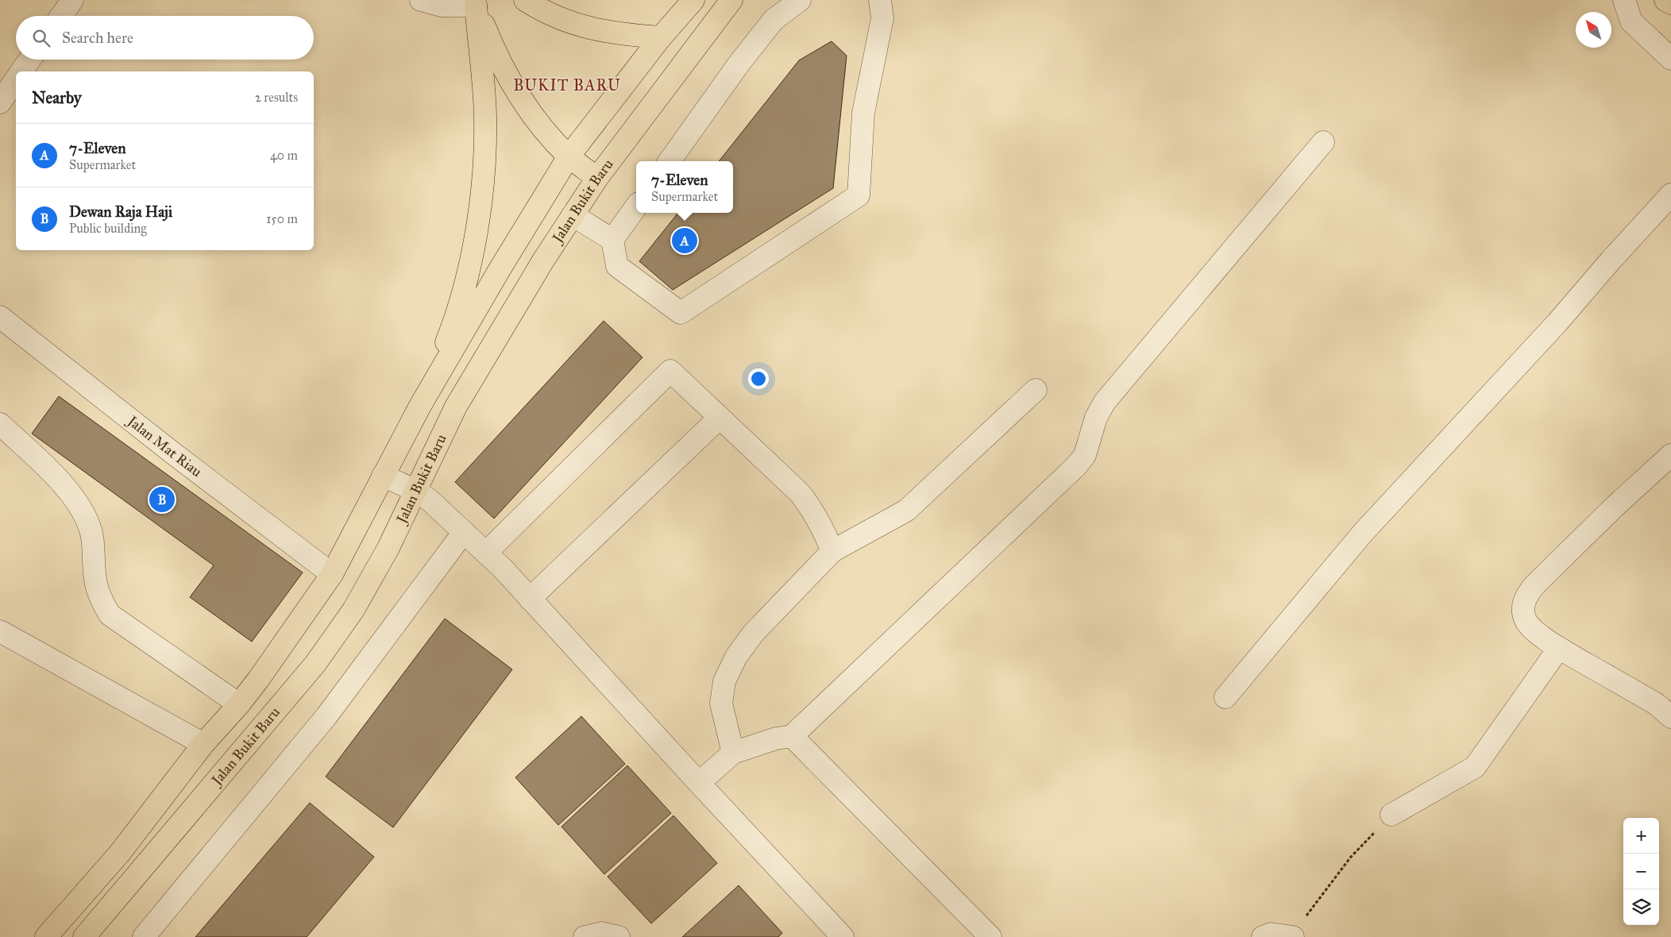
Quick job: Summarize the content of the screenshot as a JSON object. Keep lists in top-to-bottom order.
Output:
{
  "streets": {
    "main road": ["Jalan Bukit Baru"],
    "street": ["Jalan Mat Riau"]
  },
  "districts": ["BUKIT BARU"],
  "north": "top left",
  "page": {
    "search": "Search here",
    "heading": ["Nearby", "2 results"],
    "list": [
      {
        "mark": "A",
        "name": "7-Eleven",
        "note": "Supermarket",
        "value": "40 m"
      },
      {
        "mark": "B",
        "name": "Dewan Raja Haji",
        "note": "Public building",
        "value": "150 m"
      }
    ],
    "popup": ["7-Eleven", "Supermarket"],
    "pins": ["A", "B"],
    "map_buttons": ["+", "−"]
  }
}
